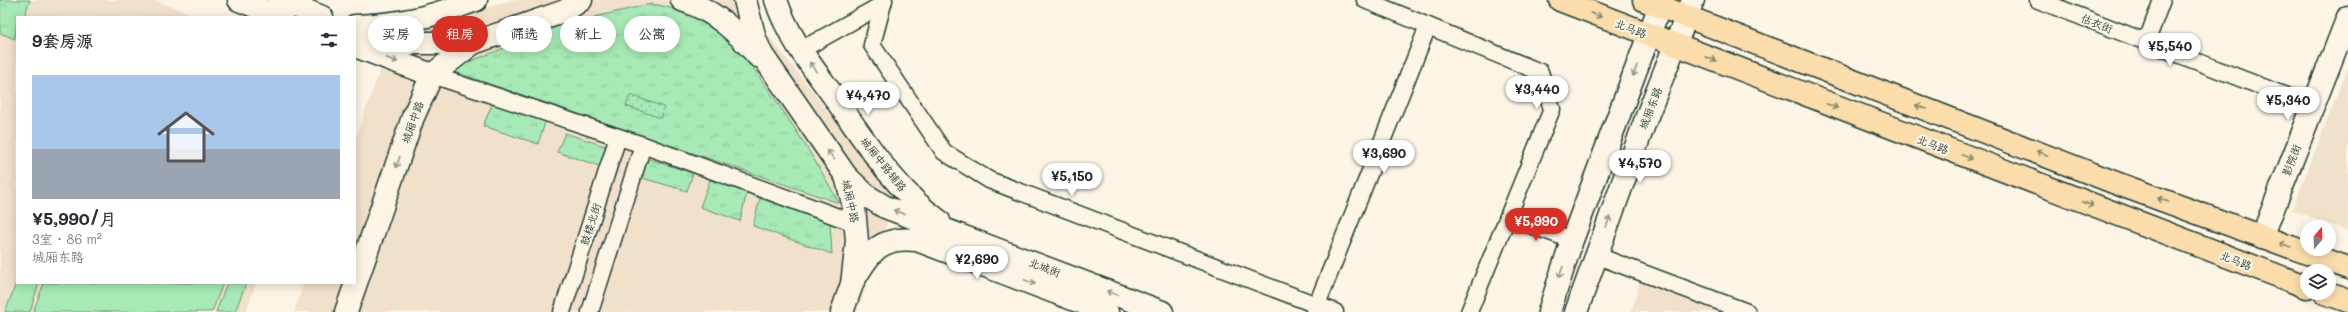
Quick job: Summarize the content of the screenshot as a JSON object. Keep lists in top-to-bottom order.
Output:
{
  "streets": {
    "main road": ["北马路"],
    "street": [
      "估衣街",
      "城厢东路",
      "城厢中路",
      "影院街",
      "城厢中路辅路",
      "鼓楼北街",
      "北城街"
    ]
  },
  "crossings": [
    ["估衣街", "影院街"],
    ["北马路", "城厢东路"],
    ["城厢中路", "北城街"],
    ["城厢中路辅路", "北城街"]
  ],
  "one_way": ["城厢中路辅路"],
  "north": "top",
  "page": {
    "chip": [
      "买房",
      "租房",
      "筛选",
      "新上",
      "公寓"
    ],
    "heading": "9套房源",
    "price": [
      "¥5,540",
      "¥3,440",
      "¥4,470",
      "¥5,340",
      "¥3,690",
      "¥4,570",
      "¥5,150",
      "¥5,990",
      "¥2,690"
    ],
    "list": [
      {
        "name": "¥5,990/月",
        "note": "3室 · 86 m² · 城厢东路"
      }
    ]
  }
}
